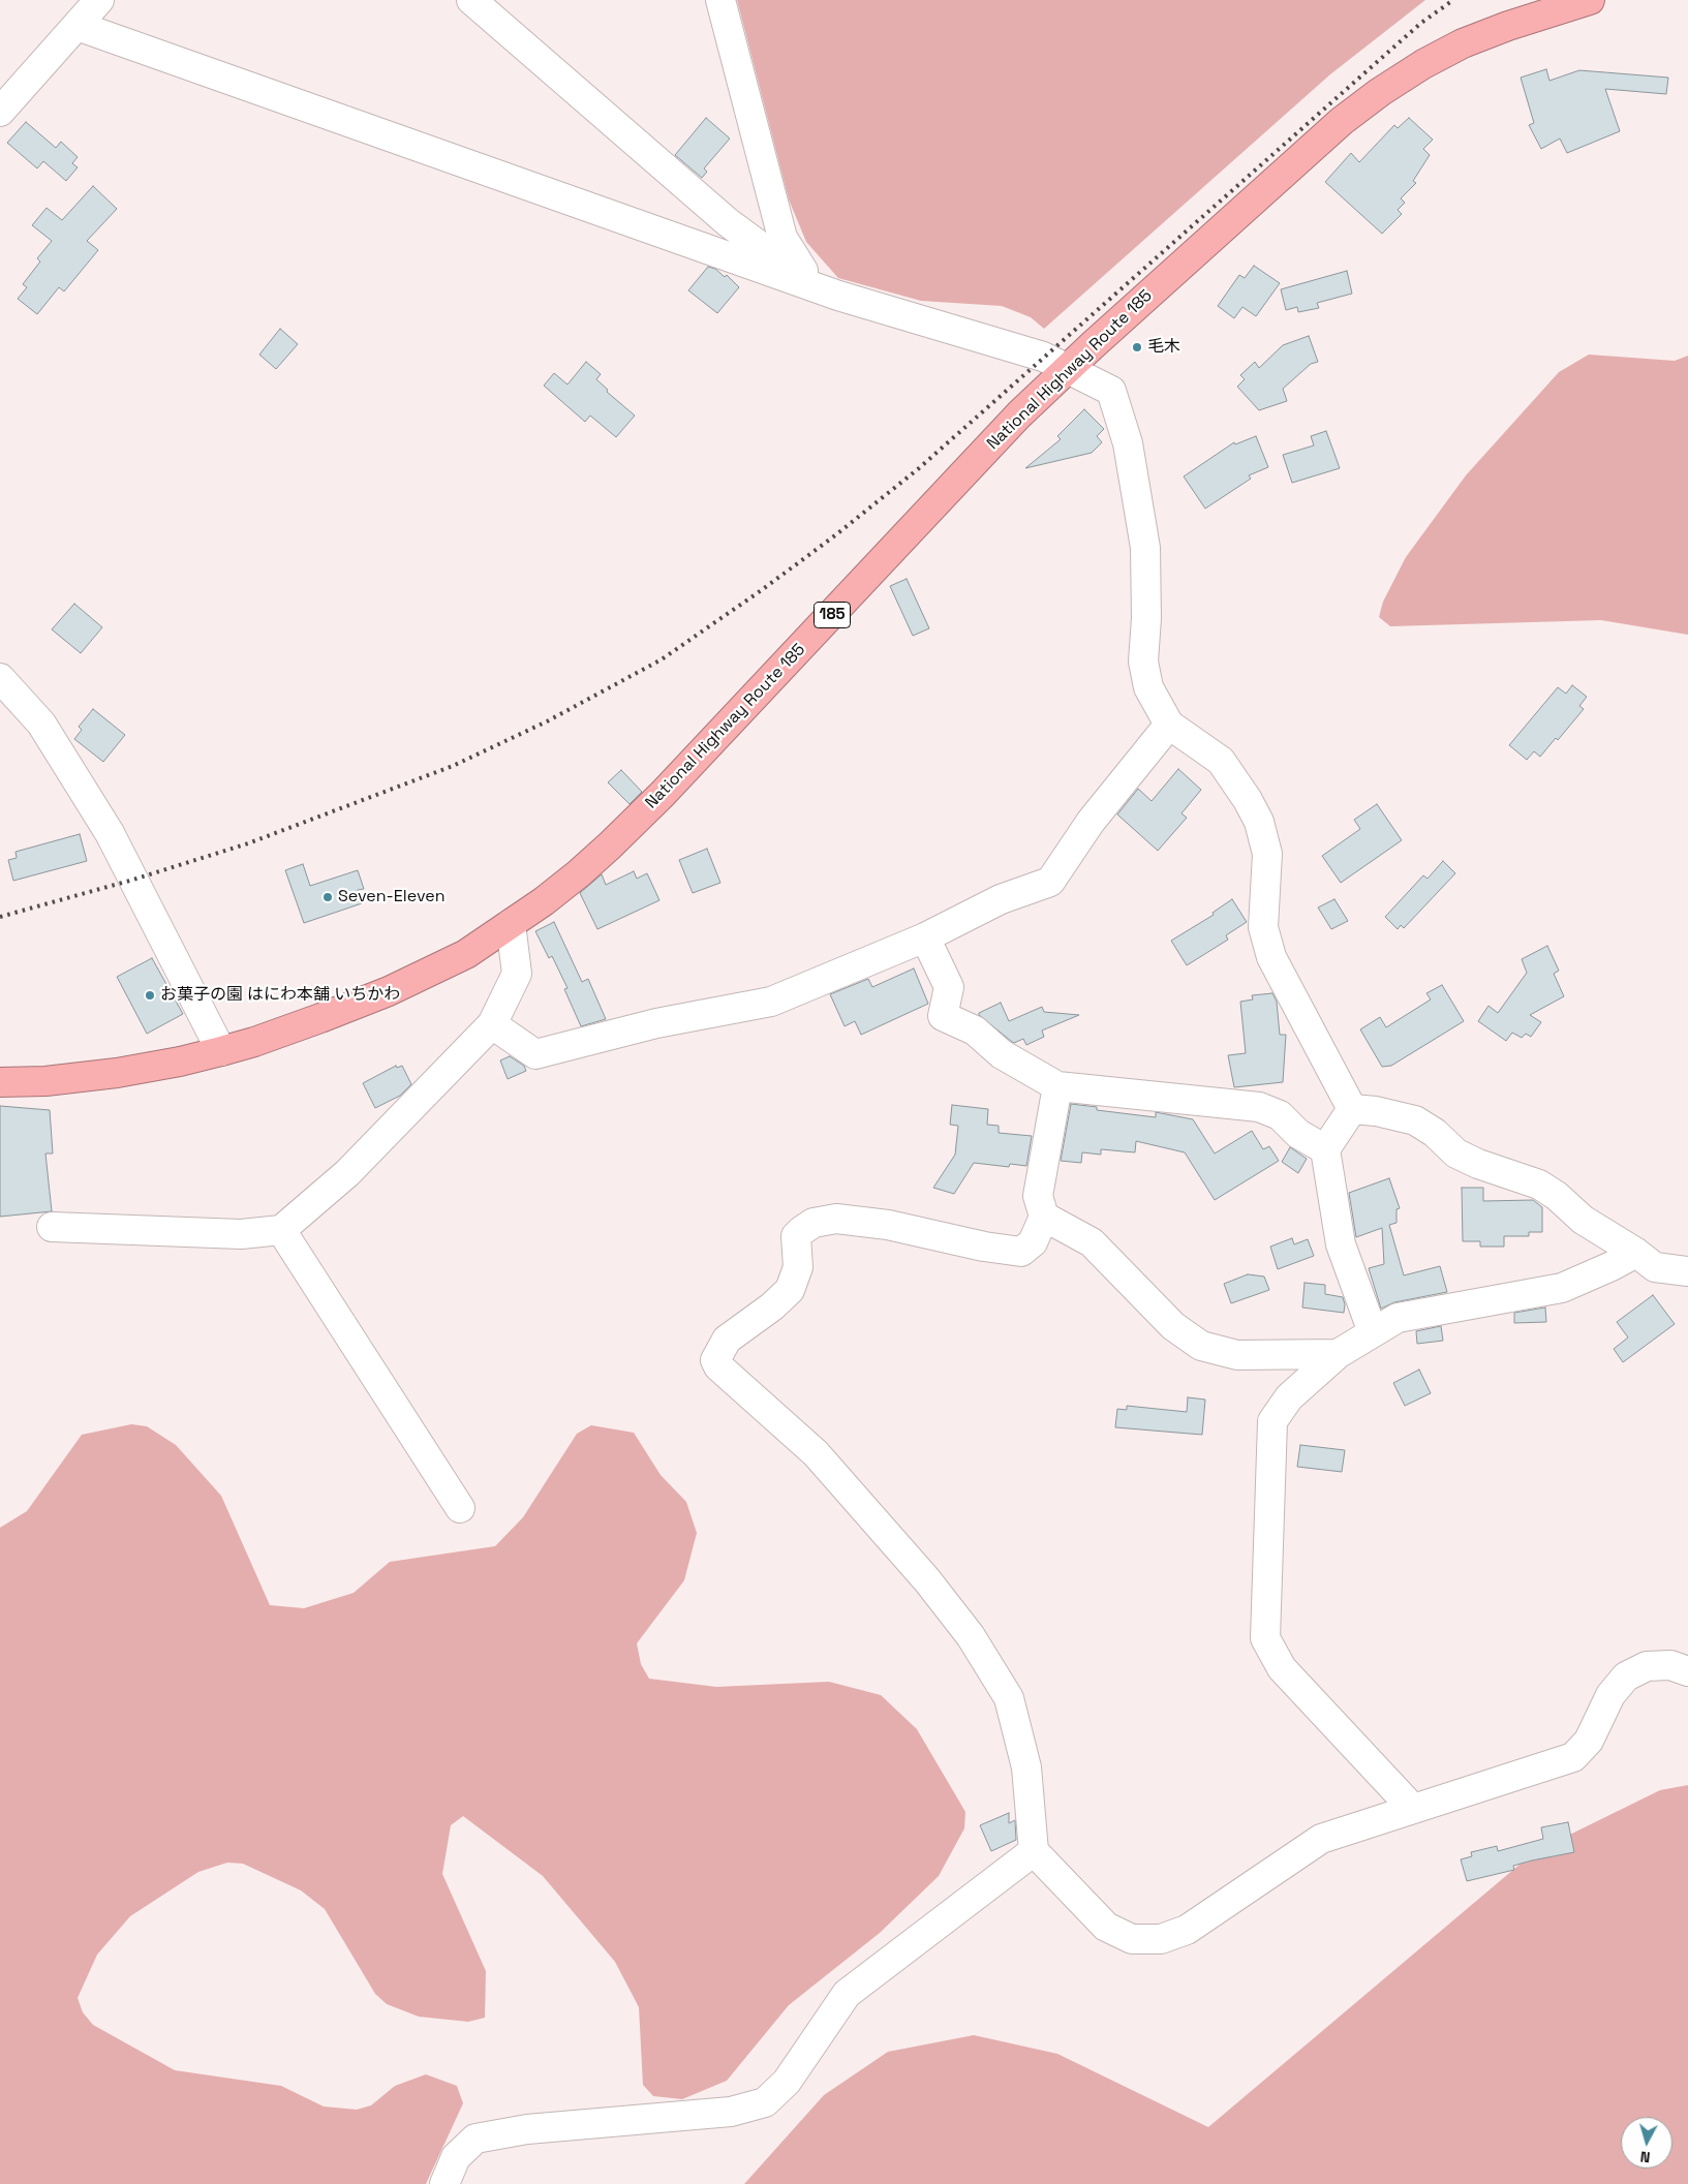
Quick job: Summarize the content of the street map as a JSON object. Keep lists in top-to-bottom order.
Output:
{
  "streets": {
    "highway": ["National Highway Route 185", "185"]
  },
  "places": ["毛木", "Seven-Eleven", "お菓子の園 はにわ本舗 いちかわ"],
  "north": "bottom"
}
